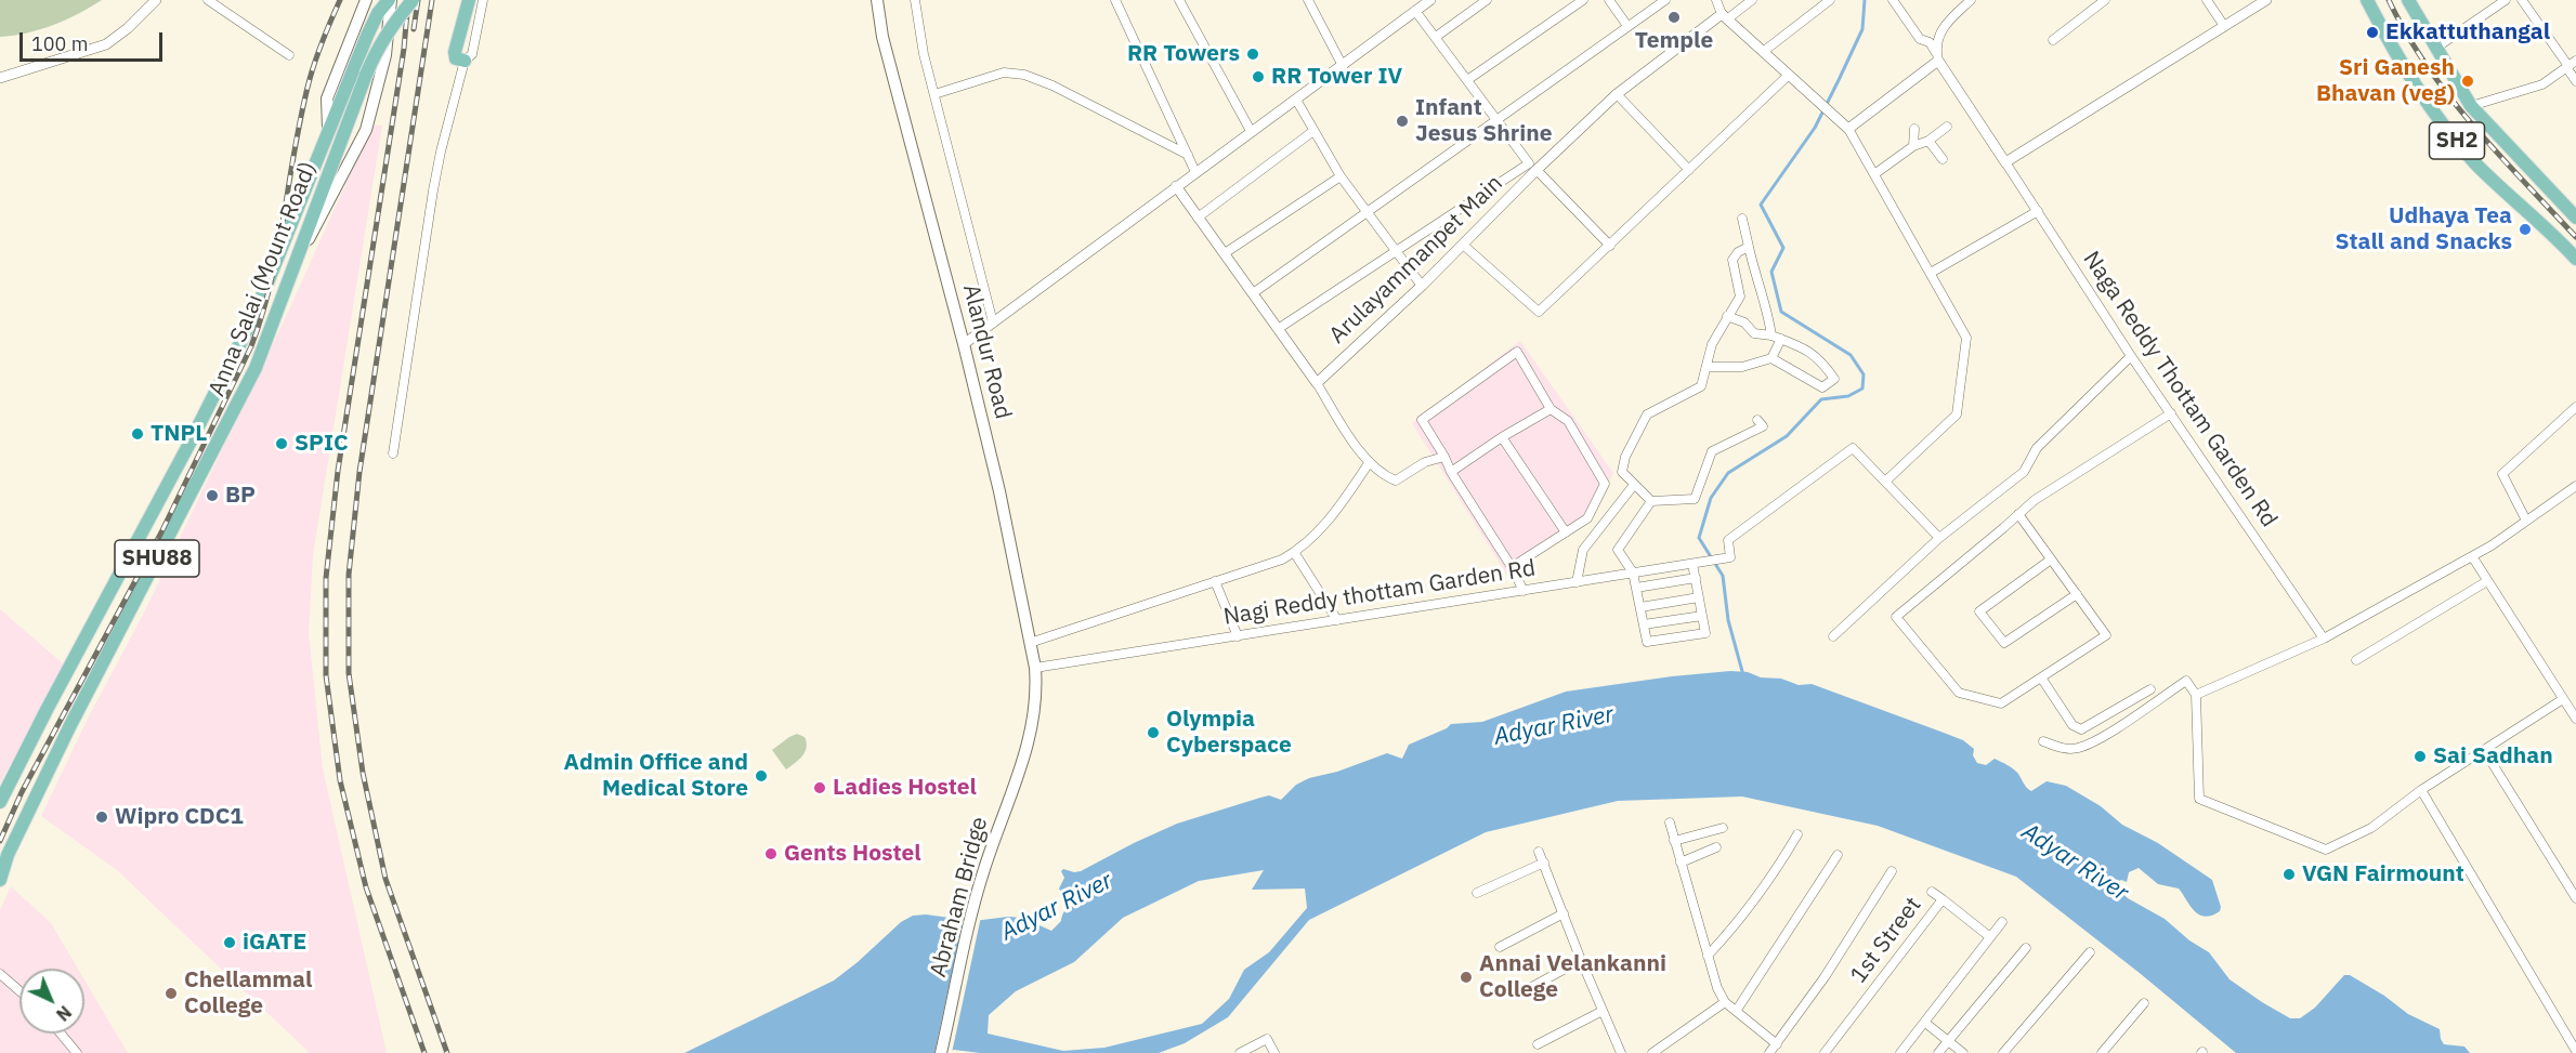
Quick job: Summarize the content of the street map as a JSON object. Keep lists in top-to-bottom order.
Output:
{
  "streets": {
    "main road": [
      "SH2",
      "Anna Salai (Mount Road)",
      "Alandur Road",
      "SHU88",
      "Abraham Bridge"
    ],
    "street": [
      "Arulayammanpet Main",
      "Naga Reddy Thottam Garden Rd",
      "Nagi Reddy thottam Garden Rd",
      "1st Street"
    ]
  },
  "crossings": [
    ["Alandur Road", "Nagi Reddy thottam Garden Rd"],
    ["Alandur Road", "Abraham Bridge"]
  ],
  "water": ["Adyar River"],
  "places": [
    "Temple",
    "Ekkattuthangal",
    "RR Towers",
    "RR Tower IV",
    "Sri Ganesh Bhavan (veg)",
    "Infant Jesus Shrine",
    "Udhaya Tea Stall and Snacks",
    "TNPL",
    "SPIC",
    "BP",
    "Olympia Cyberspace",
    "Sai Sadhan",
    "Admin Office and Medical Store",
    "Ladies Hostel",
    "Wipro CDC1",
    "Gents Hostel",
    "VGN Fairmount",
    "iGATE",
    "Annai Velankanni College",
    "Chellammal College"
  ],
  "scale_bar": "100 m",
  "north": "bottom right"
}
